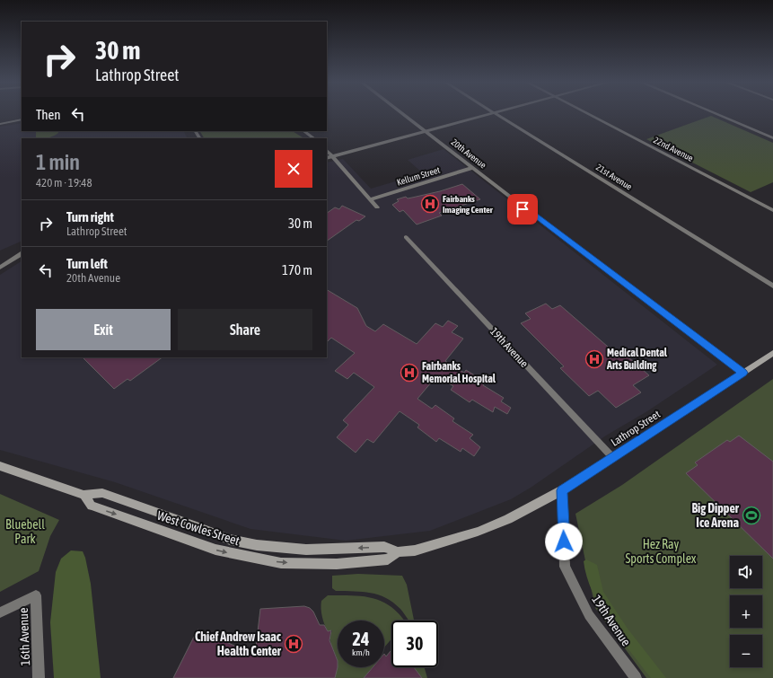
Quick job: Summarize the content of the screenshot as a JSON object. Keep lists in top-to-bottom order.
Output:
{
  "streets": {
    "main road": ["Lathrop Street", "West Cowles Street"],
    "street": [
      "22nd Avenue",
      "20th Avenue",
      "Kellum Street",
      "21st Avenue",
      "19th Avenue",
      "16th Avenue"
    ]
  },
  "crossings": [
    ["20th Avenue", "Kellum Street"],
    ["19th Avenue", "Lathrop Street"],
    ["Lathrop Street", "West Cowles Street"]
  ],
  "parks": ["Bluebell Park", "Hez Ray Sports Complex"],
  "places": {
    "hospital": [
      "Fairbanks Imaging Center",
      "Medical Dental Arts Building",
      "Fairbanks Memorial Hospital",
      "Chief Andrew Isaac Health Center"
    ],
    "sports": ["Big Dipper Ice Arena"]
  },
  "page": {
    "turn": ["30 m", "Lathrop Street"],
    "then": "Then",
    "heading": ["1 min", "420 m · 19:48"],
    "list": [
      {
        "name": "Turn right",
        "note": "Lathrop Street",
        "value": "30 m"
      },
      {
        "name": "Turn left",
        "note": "20th Avenue",
        "value": "170 m"
      }
    ],
    "buttons": ["Exit", "Share"],
    "map_buttons": ["+", "−"],
    "speed": "24 km/h",
    "limit": "30"
  }
}
